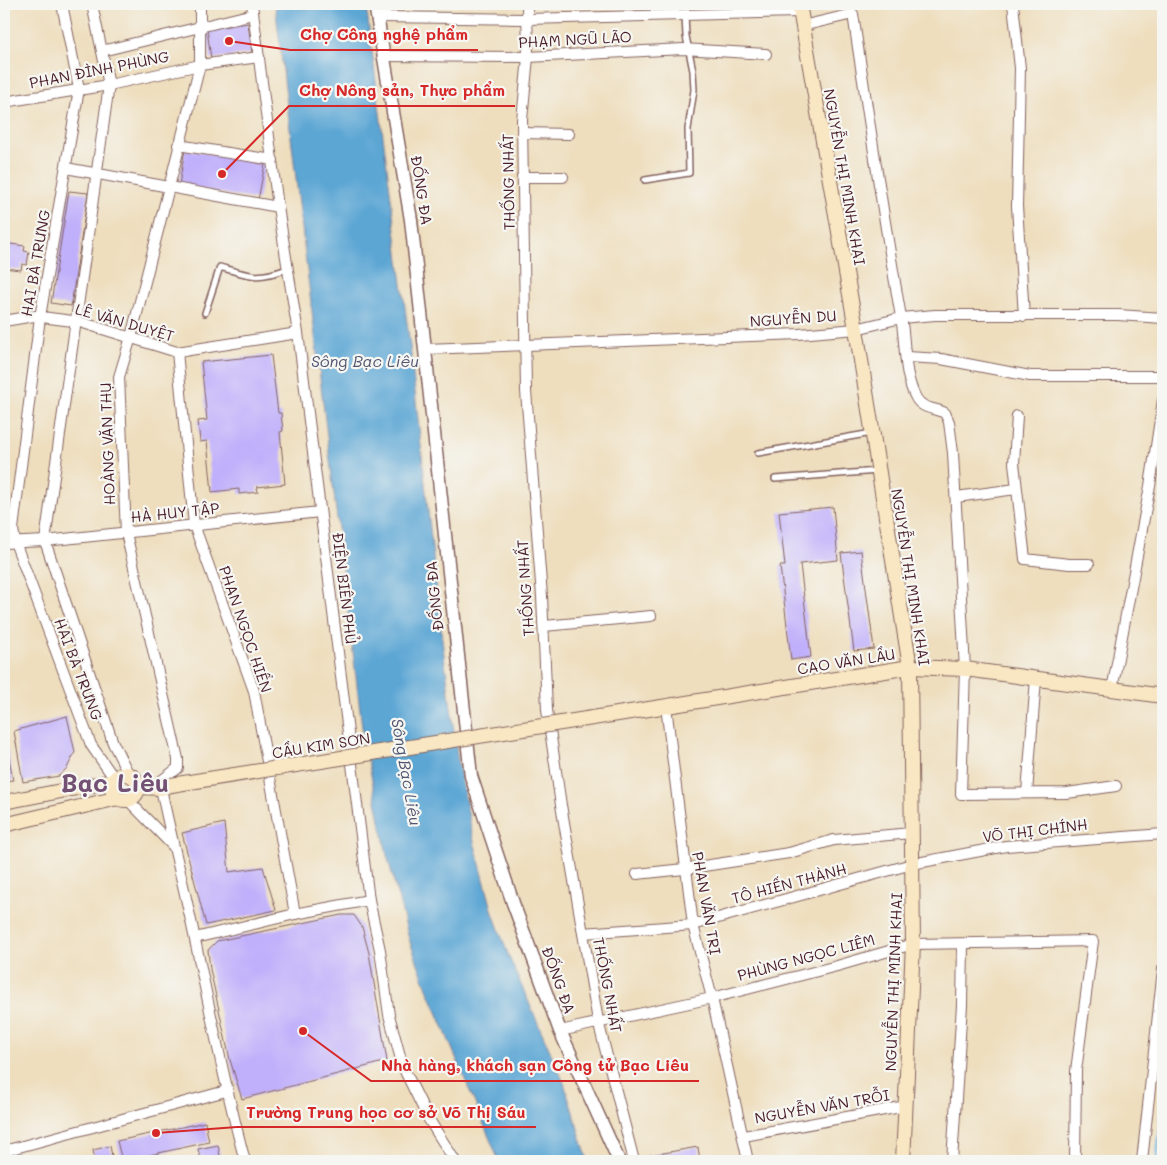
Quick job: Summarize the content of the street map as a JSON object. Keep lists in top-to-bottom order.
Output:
{
  "streets": {
    "main road": ["NGUYỄN THỊ MINH KHAI", "CAO VĂN LẦU", "CẦU KIM SƠN"],
    "street": [
      "PHẠM NGŨ LÃO",
      "PHAN ĐÌNH PHÙNG",
      "THỐNG NHẤT",
      "ĐỐNG ĐA",
      "HAI BÀ TRƯNG",
      "NGUYỄN DU",
      "LÊ VĂN DUYỆT",
      "HOÀNG VĂN THỤ",
      "HÀ HUY TẬP",
      "ĐIỆN BIÊN PHỦ",
      "PHAN NGỌC HIỂN",
      "VÕ THỊ CHÍNH",
      "TÔ HIẾN THÀNH",
      "PHAN VĂN TRỊ",
      "PHÙNG NGỌC LIÊM",
      "NGUYỄN VĂN TRỖI"
    ]
  },
  "crossings": [
    ["PHẠM NGŨ LÃO", "THỐNG NHẤT"],
    ["PHẠM NGŨ LÃO", "ĐỐNG ĐA"],
    ["PHAN ĐÌNH PHÙNG", "HAI BÀ TRƯNG"],
    ["PHAN ĐÌNH PHÙNG", "HOÀNG VĂN THỤ"],
    ["PHAN ĐÌNH PHÙNG", "ĐIỆN BIÊN PHỦ"],
    ["NGUYỄN THỊ MINH KHAI", "NGUYỄN DU"],
    ["NGUYỄN THỊ MINH KHAI", "CAO VĂN LẦU"],
    ["NGUYỄN THỊ MINH KHAI", "VÕ THỊ CHÍNH"],
    ["NGUYỄN THỊ MINH KHAI", "TÔ HIẾN THÀNH"],
    ["NGUYỄN THỊ MINH KHAI", "PHÙNG NGỌC LIÊM"],
    ["NGUYỄN THỊ MINH KHAI", "NGUYỄN VĂN TRỖI"],
    ["THỐNG NHẤT", "NGUYỄN DU"],
    ["THỐNG NHẤT", "TÔ HIẾN THÀNH"],
    ["THỐNG NHẤT", "PHÙNG NGỌC LIÊM"],
    ["ĐỐNG ĐA", "NGUYỄN DU"],
    ["ĐỐNG ĐA", "PHÙNG NGỌC LIÊM"],
    ["HAI BÀ TRƯNG", "LÊ VĂN DUYỆT"],
    ["HAI BÀ TRƯNG", "HÀ HUY TẬP"],
    ["HAI BÀ TRƯNG", "CẦU KIM SƠN"],
    ["LÊ VĂN DUYỆT", "HOÀNG VĂN THỤ"],
    ["LÊ VĂN DUYỆT", "ĐIỆN BIÊN PHỦ"],
    ["LÊ VĂN DUYỆT", "PHAN NGỌC HIỂN"],
    ["HOÀNG VĂN THỤ", "HÀ HUY TẬP"],
    ["HOÀNG VĂN THỤ", "CẦU KIM SƠN"],
    ["HÀ HUY TẬP", "ĐIỆN BIÊN PHỦ"],
    ["HÀ HUY TẬP", "PHAN NGỌC HIỂN"],
    ["CAO VĂN LẦU", "CẦU KIM SƠN"],
    ["CAO VĂN LẦU", "PHAN VĂN TRỊ"],
    ["VÕ THỊ CHÍNH", "TÔ HIẾN THÀNH"],
    ["TÔ HIẾN THÀNH", "PHAN VĂN TRỊ"],
    ["PHAN VĂN TRỊ", "PHÙNG NGỌC LIÊM"],
    ["PHAN VĂN TRỊ", "NGUYỄN VĂN TRỖI"]
  ],
  "districts": ["Bạc Liêu"],
  "water": ["Sông Bạc Liêu"],
  "places": [
    "Chợ Công nghệ phẩm",
    "Chợ Nông sản, Thực phẩm",
    "Nhà hàng, khách sạn Công tử Bạc Liêu",
    "Trường Trung học cơ sở Võ Thị Sáu"
  ]
}
